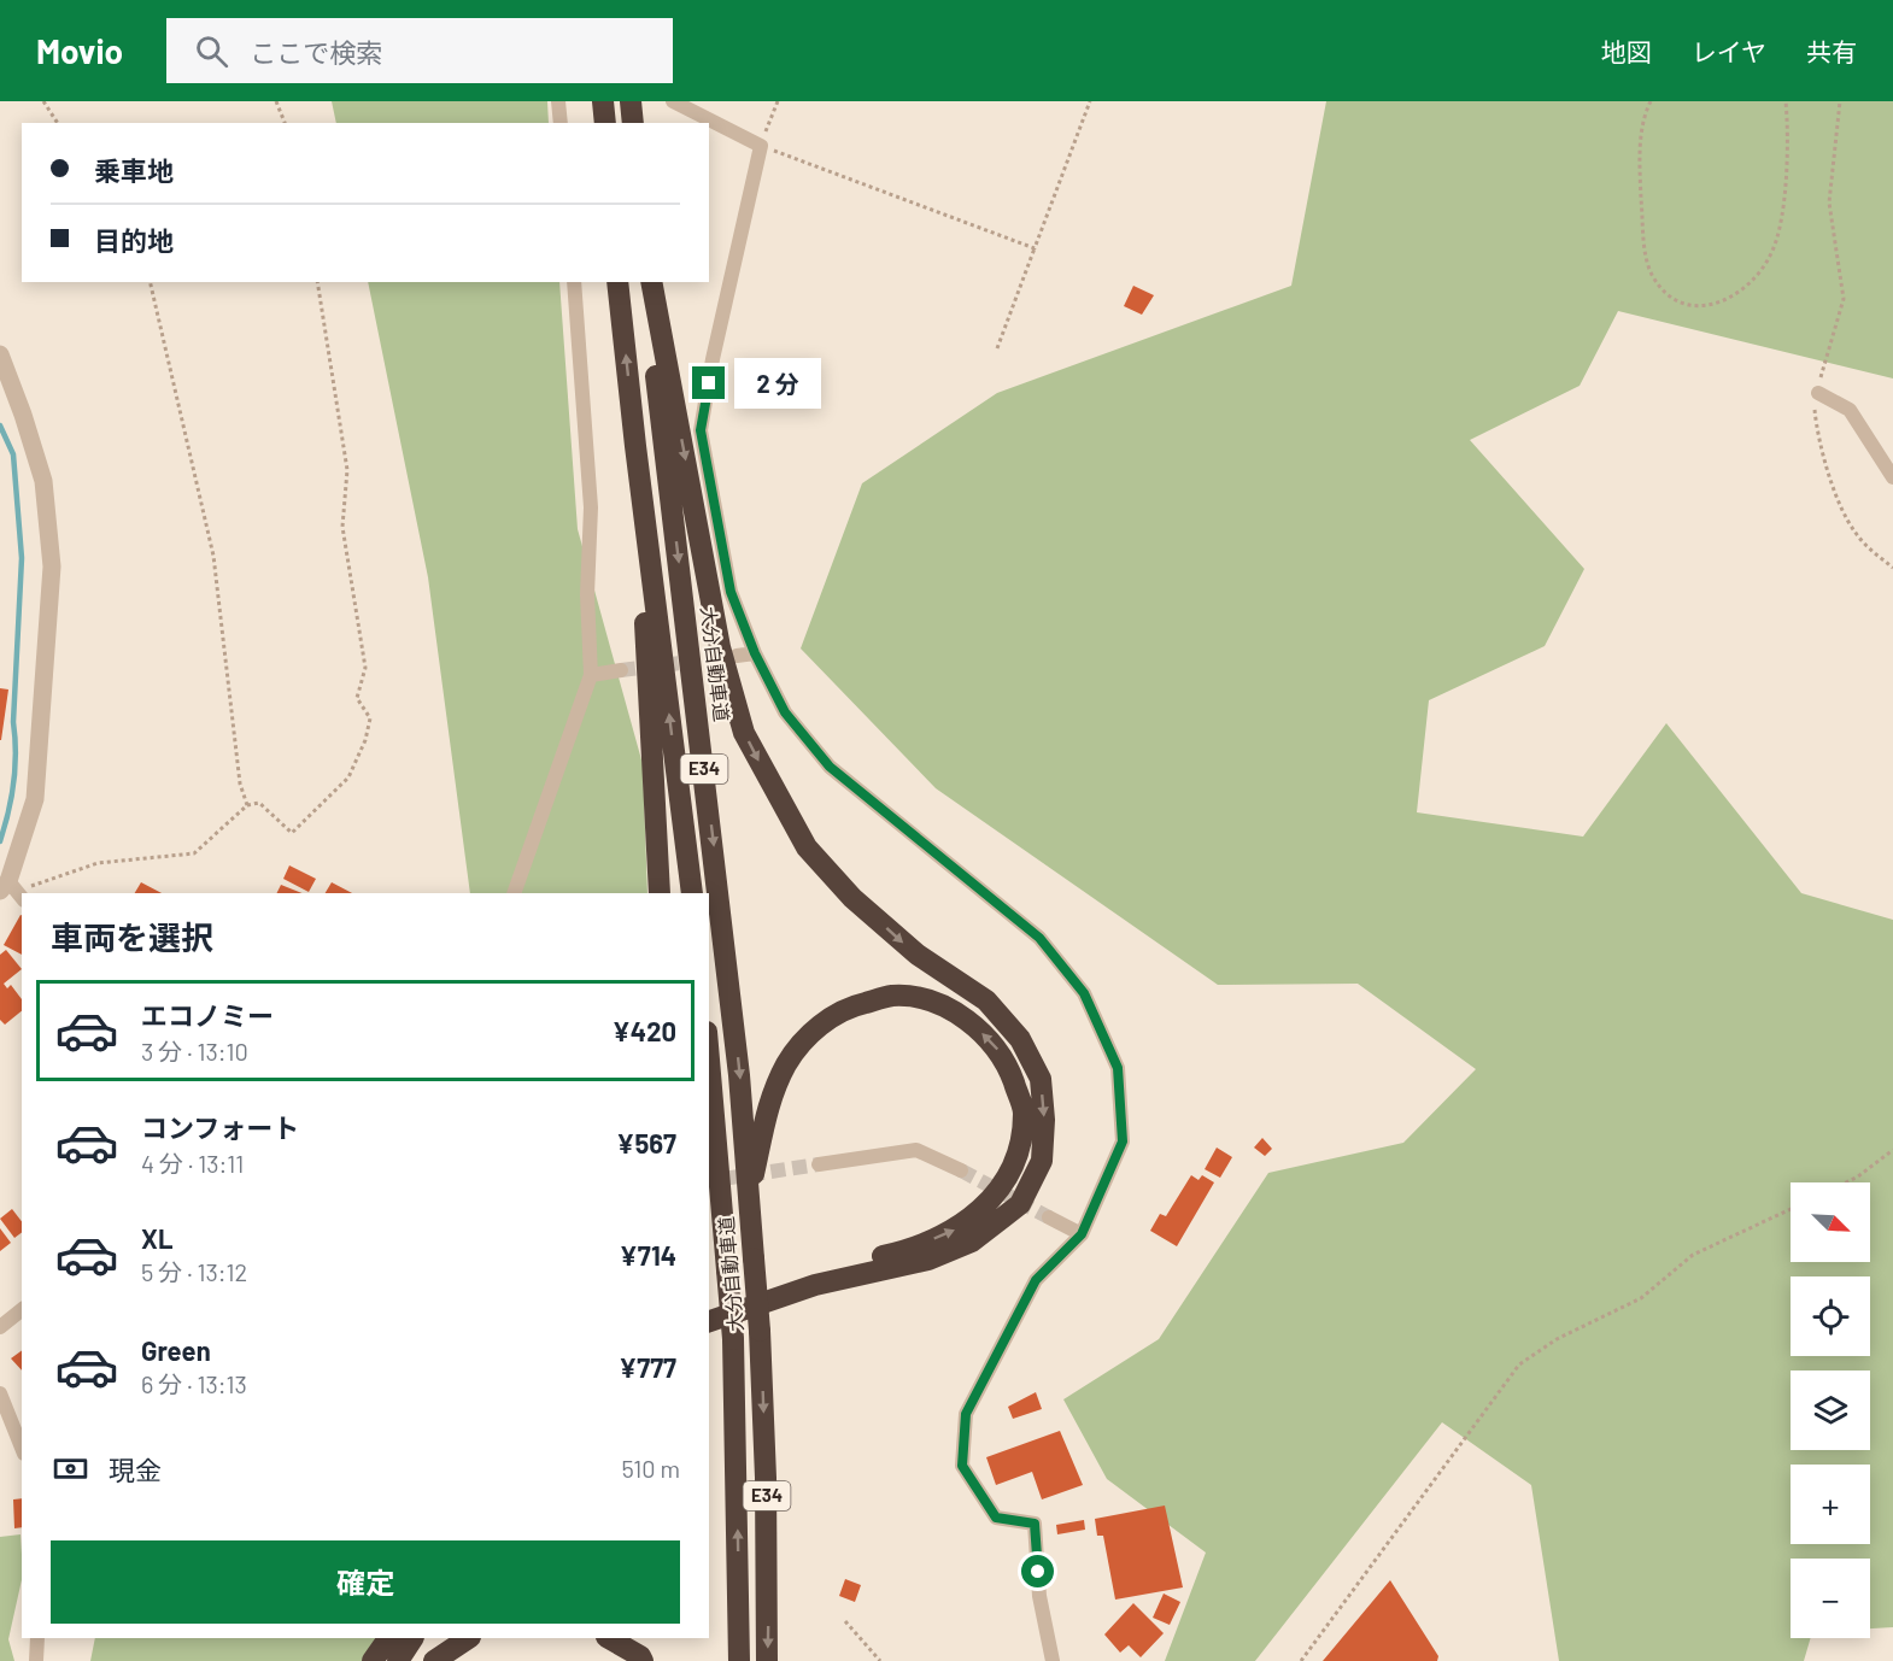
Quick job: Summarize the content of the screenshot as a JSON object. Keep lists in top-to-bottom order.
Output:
{
  "streets": {
    "highway": ["大分自動車道", "E34"]
  },
  "north": "bottom right",
  "page": {
    "header": "Movio",
    "search": "ここで検索",
    "nav": ["地図", "レイヤ", "共有"],
    "banner": ["乗車地", "目的地"],
    "bubble": "2 分",
    "heading": "車両を選択",
    "list": [
      {
        "name": "エコノミー",
        "note": "3 分 · 13:10",
        "value": "¥420"
      },
      {
        "name": "コンフォート",
        "note": "4 分 · 13:11",
        "value": "¥567"
      },
      {
        "name": "XL",
        "note": "5 分 · 13:12",
        "value": "¥714"
      },
      {
        "name": "Green",
        "note": "6 分 · 13:13",
        "value": "¥777"
      }
    ],
    "map_buttons": ["+", "−"],
    "pay": ["現金", "510 m"],
    "buttons": "確定"
  }
}
